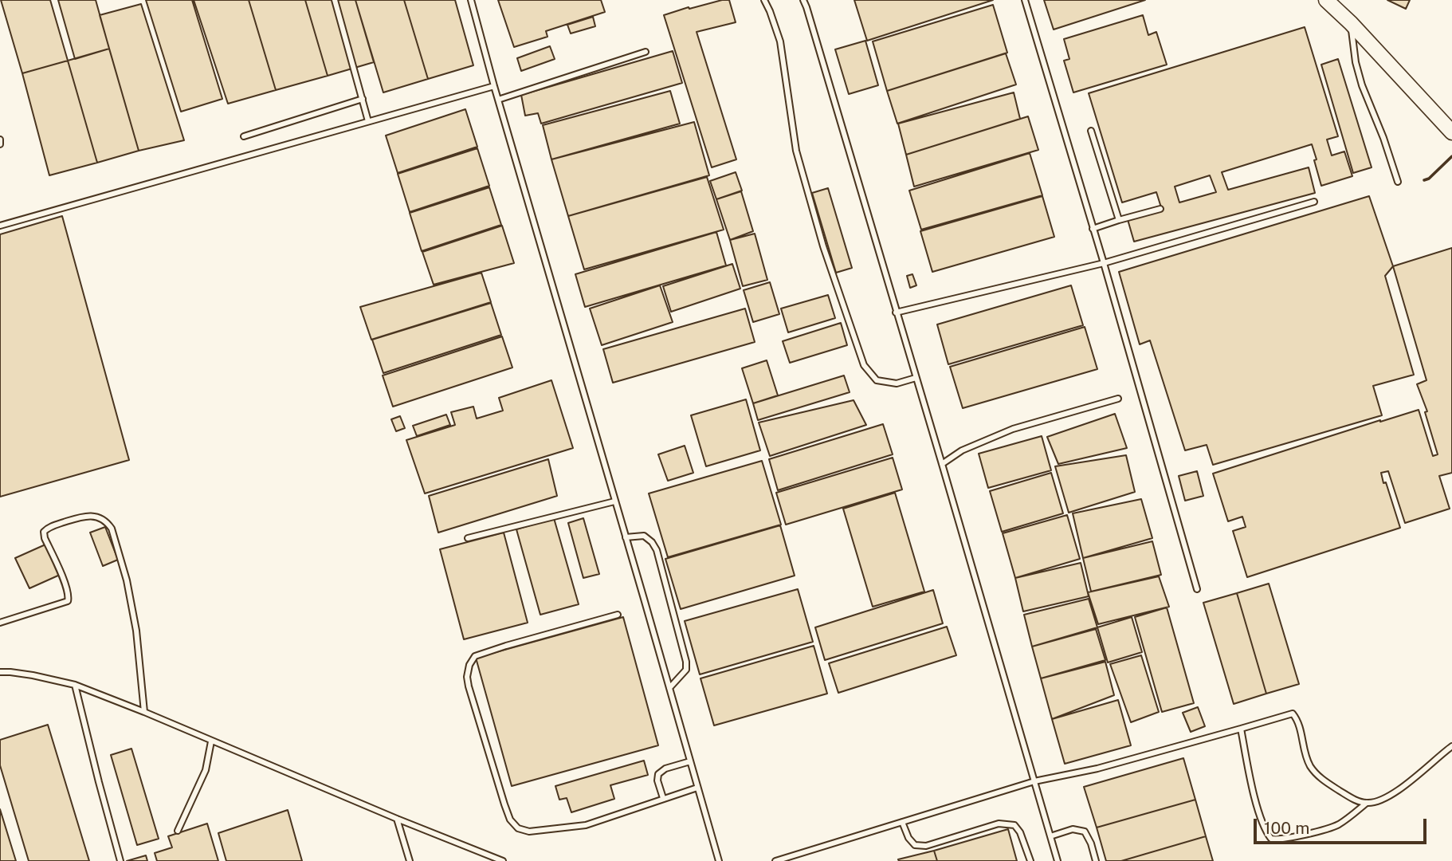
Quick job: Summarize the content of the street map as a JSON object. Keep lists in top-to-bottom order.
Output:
{
  "scale_bar": "100 m"
}
